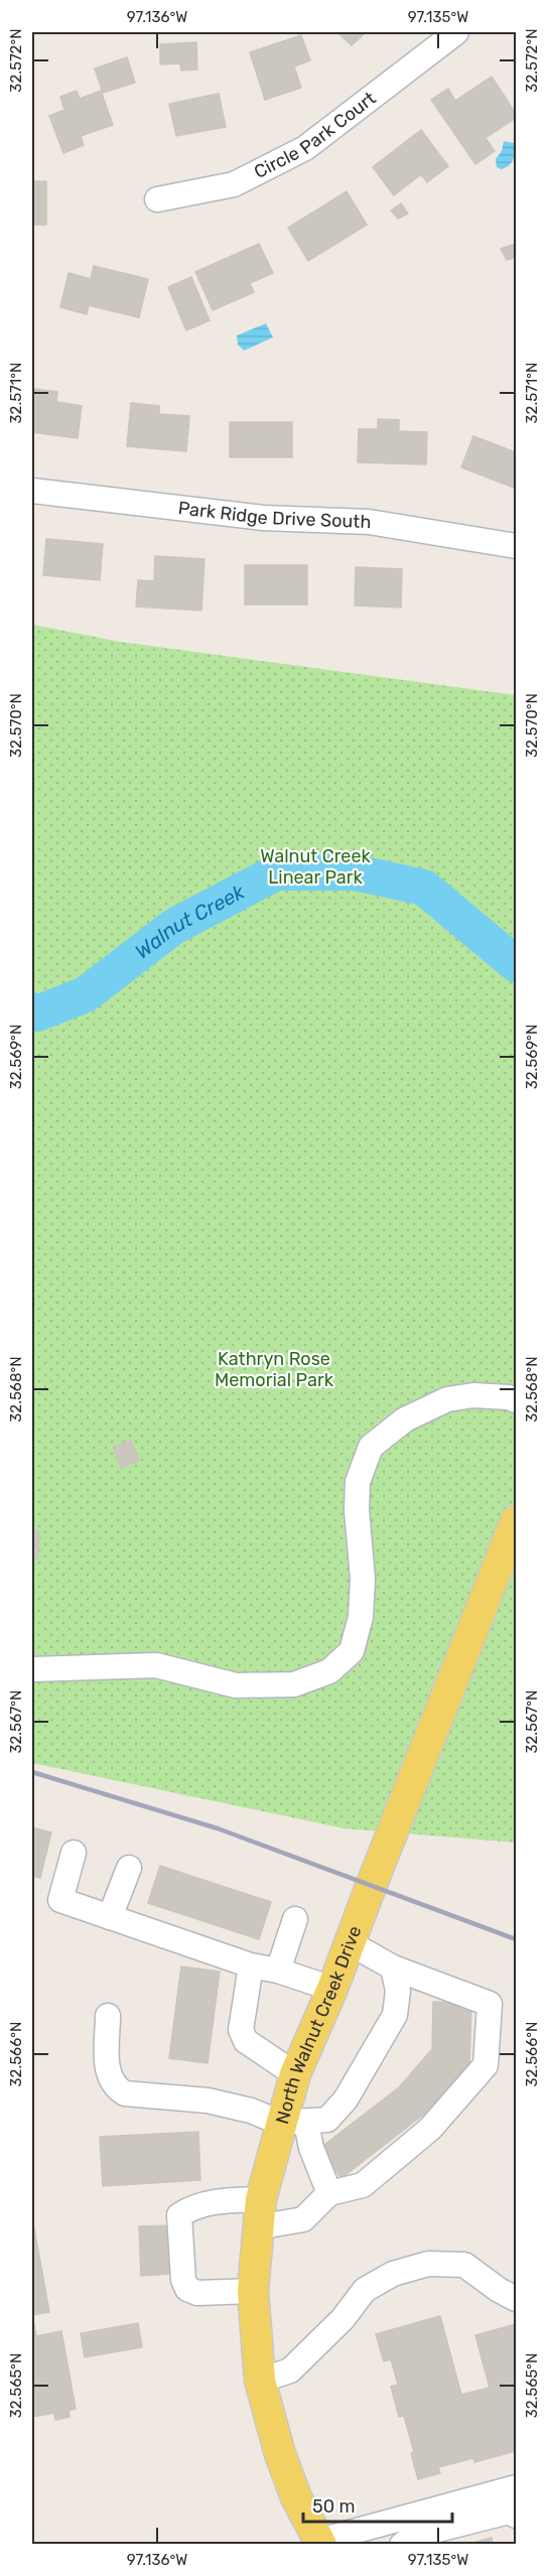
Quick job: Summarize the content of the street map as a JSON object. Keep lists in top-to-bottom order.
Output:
{
  "streets": {
    "main road": ["North Walnut Creek Drive"],
    "street": ["Circle Park Court", "Park Ridge Drive South"]
  },
  "water": ["Walnut Creek"],
  "parks": ["Walnut Creek Linear Park", "Kathryn Rose Memorial Park"],
  "scale_bar": "50 m",
  "coordinates": [
    "97.136°W",
    "97.135°W",
    "32.572°N",
    "32.571°N",
    "32.570°N",
    "32.569°N",
    "32.568°N",
    "32.567°N",
    "32.566°N",
    "32.565°N"
  ]
}
